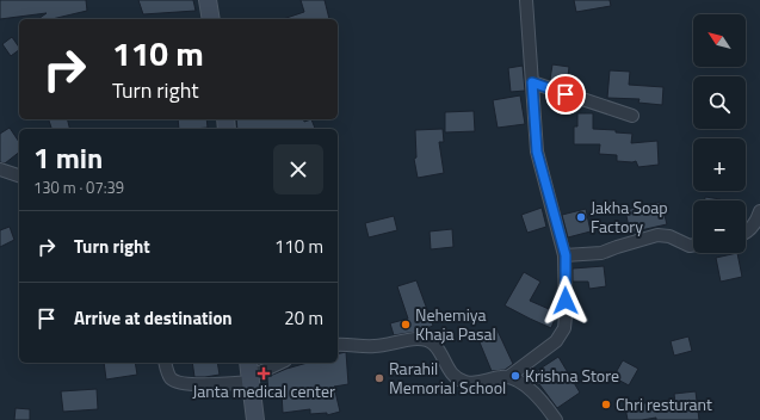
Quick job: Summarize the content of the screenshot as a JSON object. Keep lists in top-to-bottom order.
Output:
{
  "places": {
    "other": [
      "Jakha Soap Factory",
      "Nehemiya Khaja Pasal",
      "Krishna Store",
      "Rarahil Memorial School",
      "Chri resturant"
    ],
    "health": ["Janta medical center"]
  },
  "north": "top left",
  "page": {
    "map_buttons": ["+", "−"],
    "turn": ["110 m", "Turn right"],
    "heading": ["1 min", "130 m · 07:39"],
    "list": [
      {
        "name": "Turn right",
        "value": "110 m"
      },
      {
        "name": "Arrive at destination",
        "value": "20 m"
      }
    ]
  }
}
